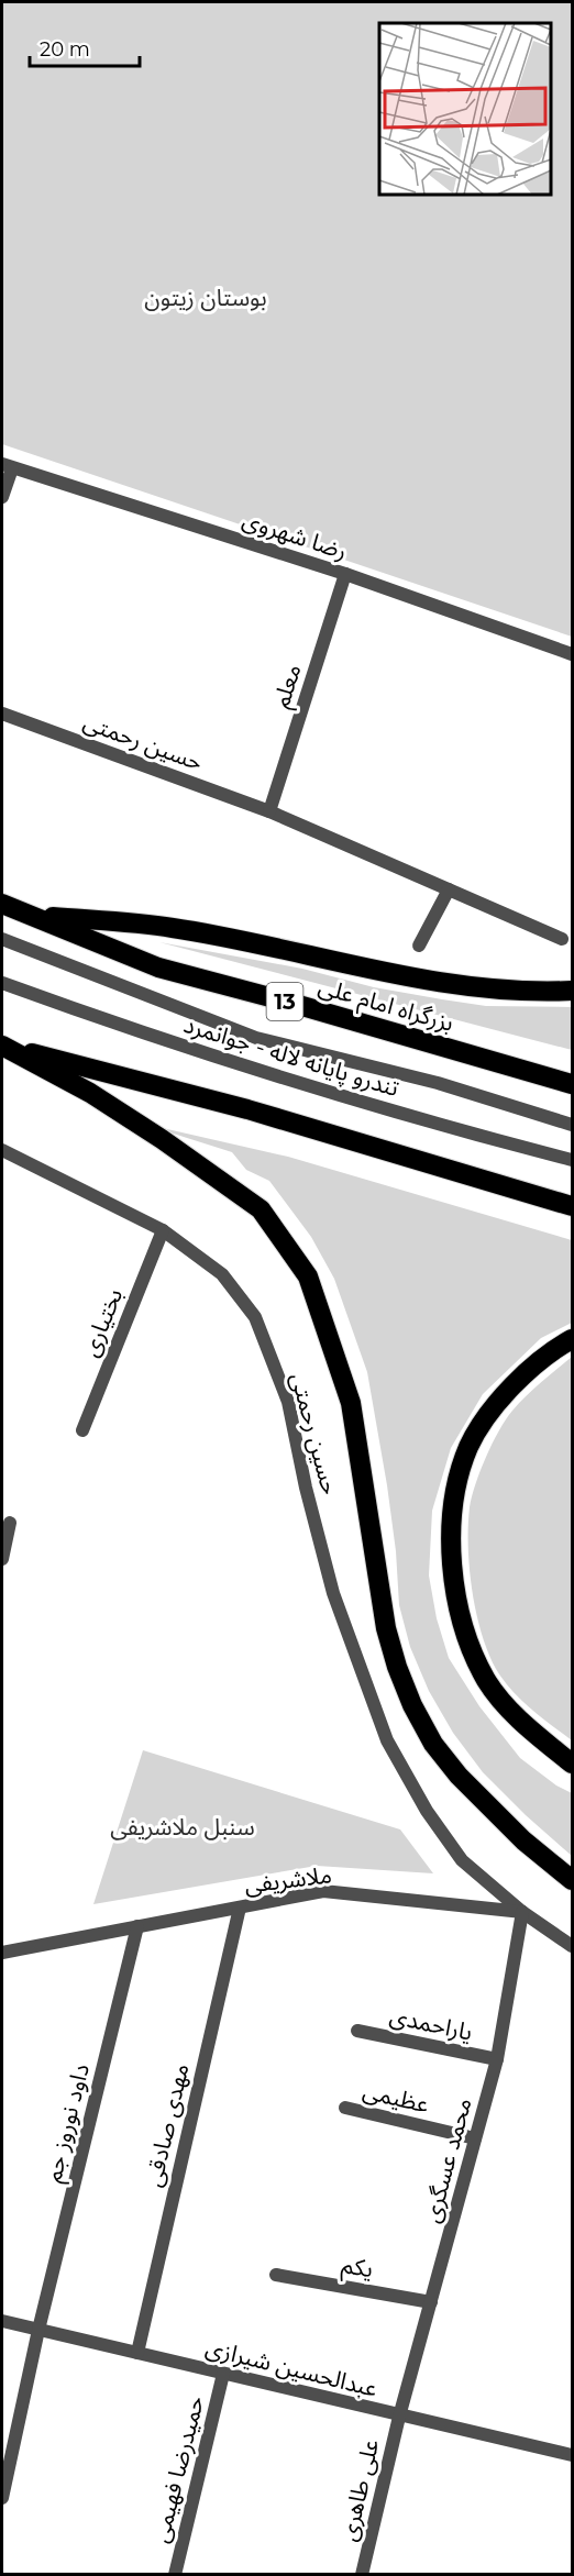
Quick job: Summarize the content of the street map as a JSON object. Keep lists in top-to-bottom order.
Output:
{
  "streets": {
    "highway": ["13", "بزرگراه امام علی"],
    "street": [
      "رضا شهروی",
      "معلم",
      "حسین رحمتی",
      "تندرو پایانه لاله - جوانمرد",
      "بختیاری",
      "ملاشریفی",
      "یاراحمدی",
      "عظیمی",
      "داود نوروز جم",
      "مهدی صادقی",
      "محمد عسگری",
      "یکم",
      "عبدالحسین شیرازی",
      "حمیدرضا فهیمی",
      "علی طاهری"
    ]
  },
  "crossings": [
    ["رضا شهروی", "معلم"],
    ["معلم", "حسین رحمتی"],
    ["حسین رحمتی", "بختیاری"],
    ["حسین رحمتی", "ملاشریفی"],
    ["حسین رحمتی", "محمد عسگری"],
    ["ملاشریفی", "داود نوروز جم"],
    ["ملاشریفی", "مهدی صادقی"],
    ["ملاشریفی", "محمد عسگری"],
    ["یاراحمدی", "محمد عسگری"],
    ["عظیمی", "محمد عسگری"],
    ["داود نوروز جم", "عبدالحسین شیرازی"],
    ["مهدی صادقی", "عبدالحسین شیرازی"],
    ["محمد عسگری", "یکم"],
    ["محمد عسگری", "عبدالحسین شیرازی"],
    ["محمد عسگری", "علی طاهری"],
    ["عبدالحسین شیرازی", "حمیدرضا فهیمی"],
    ["عبدالحسین شیرازی", "علی طاهری"]
  ],
  "parks": ["بوستان زیتون", "سنبل ملاشریفی"],
  "scale_bar": "20 m"
}
